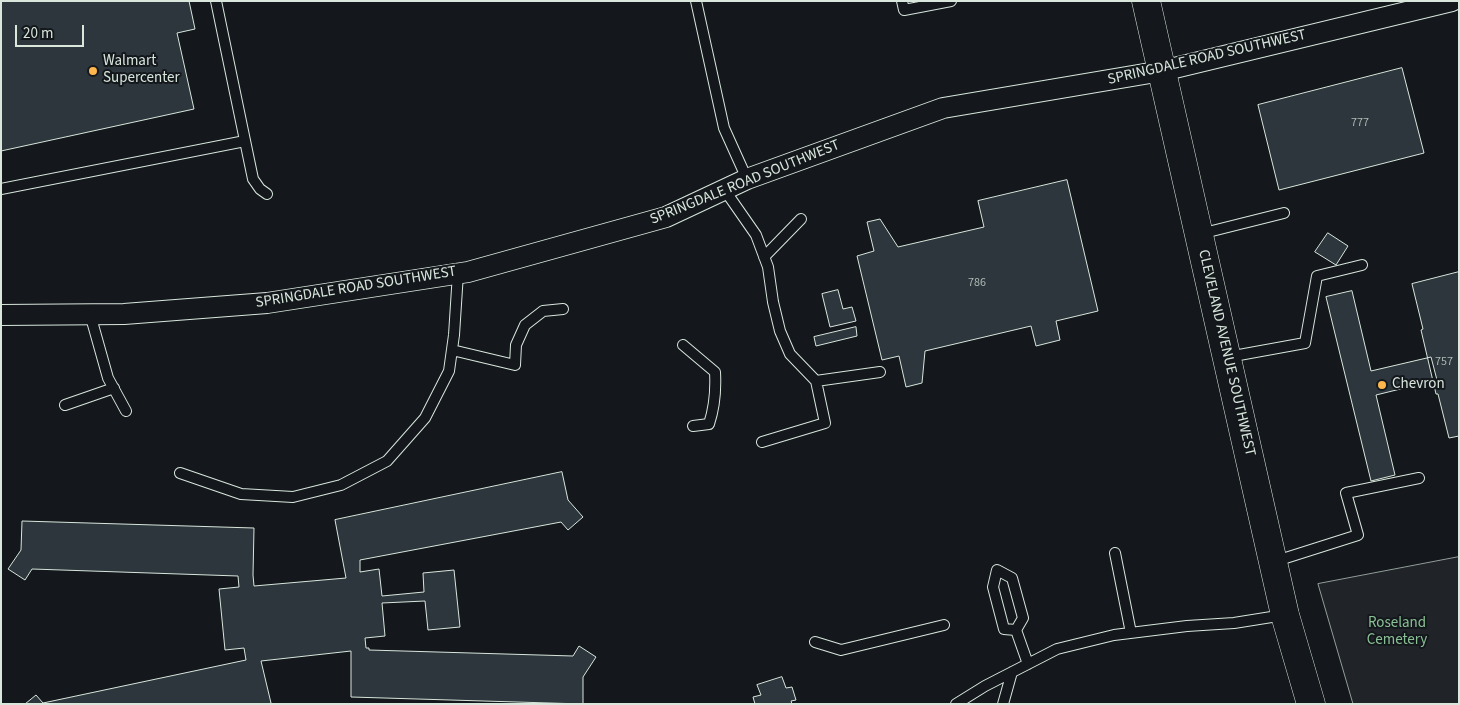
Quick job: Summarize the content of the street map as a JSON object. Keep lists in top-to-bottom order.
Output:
{
  "streets": {
    "main road": ["CLEVELAND AVENUE SOUTHWEST"],
    "street": ["SPRINGDALE ROAD SOUTHWEST"]
  },
  "crossings": [
    ["SPRINGDALE ROAD SOUTHWEST", "CLEVELAND AVENUE SOUTHWEST"]
  ],
  "parks": ["Roseland Cemetery"],
  "places": ["Walmart Supercenter", "Chevron"],
  "house_numbers": ["777", "786", "757"],
  "scale_bar": "20 m"
}
